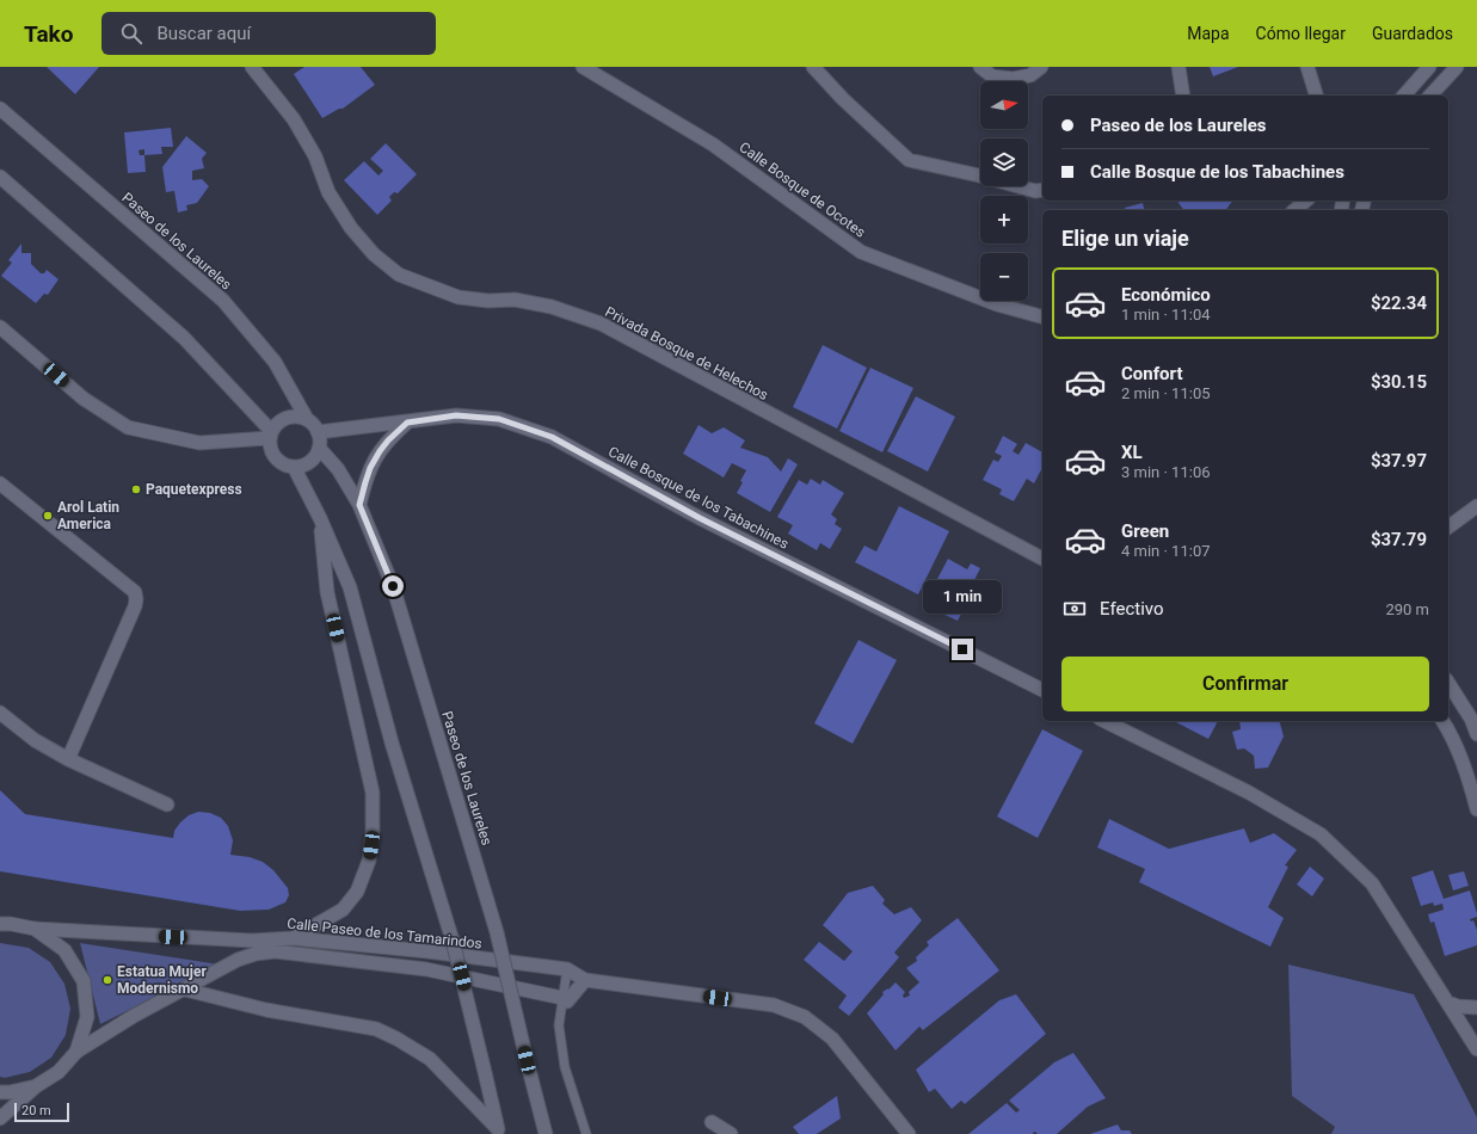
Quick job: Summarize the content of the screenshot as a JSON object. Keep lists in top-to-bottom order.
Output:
{
  "streets": {
    "street": [
      "Calle Bosque de Ocotes",
      "Paseo de los Laureles",
      "Privada Bosque de Helechos",
      "Calle Bosque de los Tabachines",
      "Calle Paseo de los Tamarindos"
    ]
  },
  "crossings": [
    ["Paseo de los Laureles", "Calle Bosque de los Tabachines"]
  ],
  "places": ["Paquetexpress", "Arol Latin America", "Estatua Mujer Modernismo"],
  "scale_bar": "20 m",
  "north": "right",
  "page": {
    "header": "Tako",
    "search": "Buscar aquí",
    "nav": ["Mapa", "Cómo llegar", "Guardados"],
    "map_buttons": ["+", "−"],
    "banner": ["Paseo de los Laureles", "Calle Bosque de los Tabachines"],
    "heading": "Elige un viaje",
    "list": [
      {
        "name": "Económico",
        "note": "1 min · 11:04",
        "value": "$22.34"
      },
      {
        "name": "Confort",
        "note": "2 min · 11:05",
        "value": "$30.15"
      },
      {
        "name": "XL",
        "note": "3 min · 11:06",
        "value": "$37.97"
      },
      {
        "name": "Green",
        "note": "4 min · 11:07",
        "value": "$37.79"
      }
    ],
    "bubble": "1 min",
    "pay": ["Efectivo", "290 m"],
    "buttons": "Confirmar",
    "scale": "20 m"
  }
}
